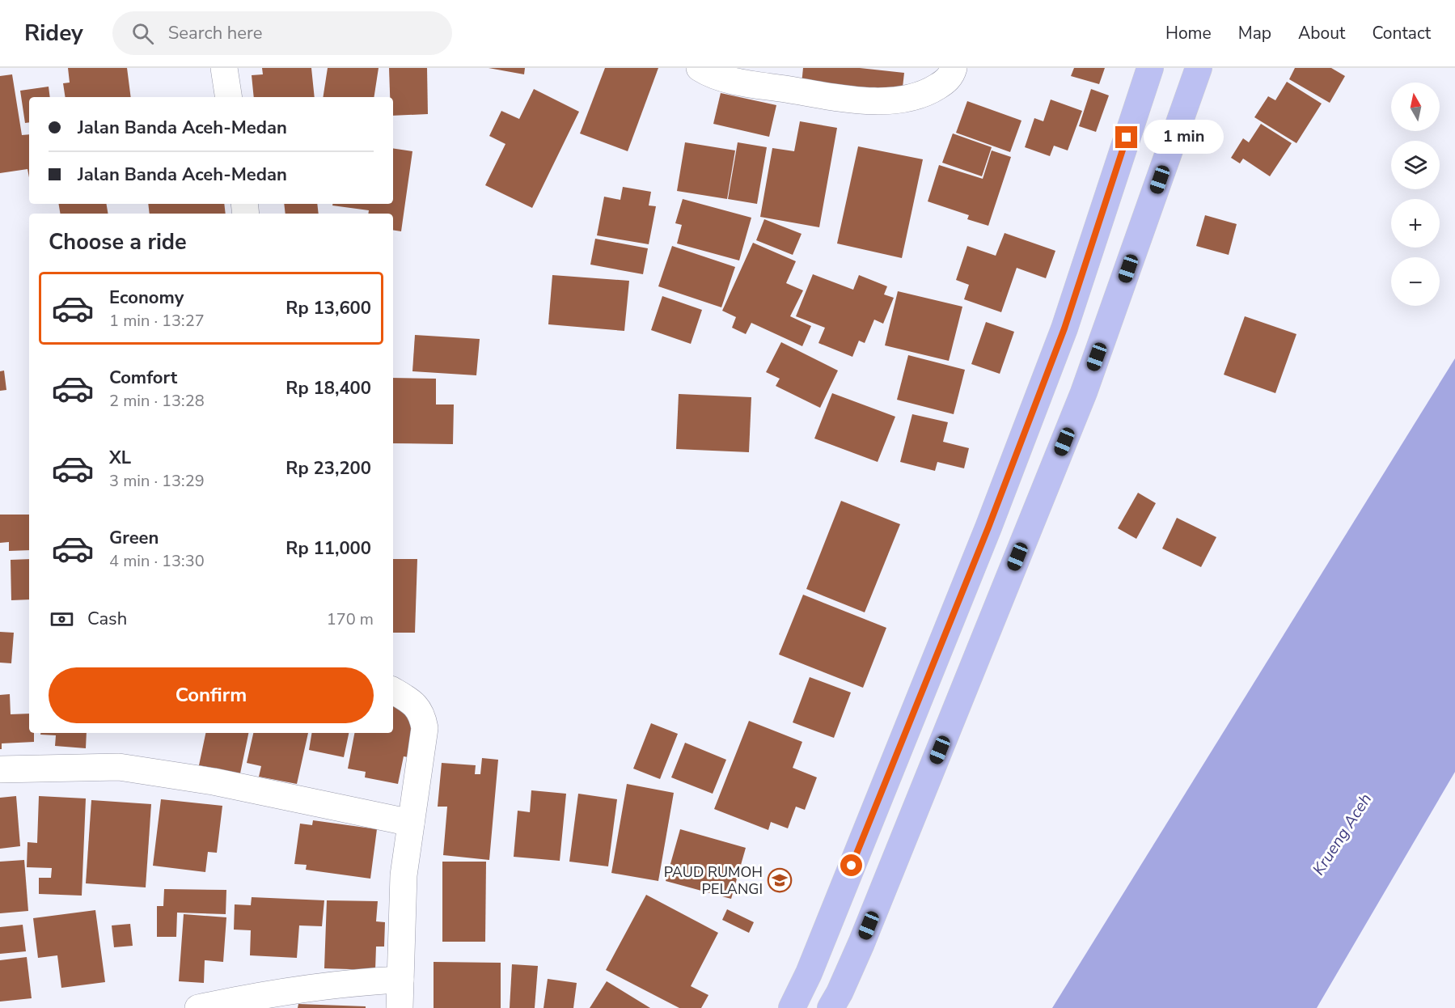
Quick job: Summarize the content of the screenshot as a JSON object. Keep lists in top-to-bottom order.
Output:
{
  "water": ["Krueng Aceh"],
  "places": {
    "school or university": ["PAUD RUMOH PELANGI"]
  },
  "north": "top",
  "page": {
    "header": "Ridey",
    "search": "Search here",
    "nav": [
      "Home",
      "Map",
      "About",
      "Contact"
    ],
    "map_buttons": ["+", "−"],
    "banner": ["Jalan Banda Aceh-Medan", "Jalan Banda Aceh-Medan"],
    "bubble": "1 min",
    "heading": "Choose a ride",
    "list": [
      {
        "name": "Economy",
        "note": "1 min · 13:27",
        "value": "Rp 13,600"
      },
      {
        "name": "Comfort",
        "note": "2 min · 13:28",
        "value": "Rp 18,400"
      },
      {
        "name": "XL",
        "note": "3 min · 13:29",
        "value": "Rp 23,200"
      },
      {
        "name": "Green",
        "note": "4 min · 13:30",
        "value": "Rp 11,000"
      }
    ],
    "pay": ["Cash", "170 m"],
    "buttons": "Confirm"
  }
}
